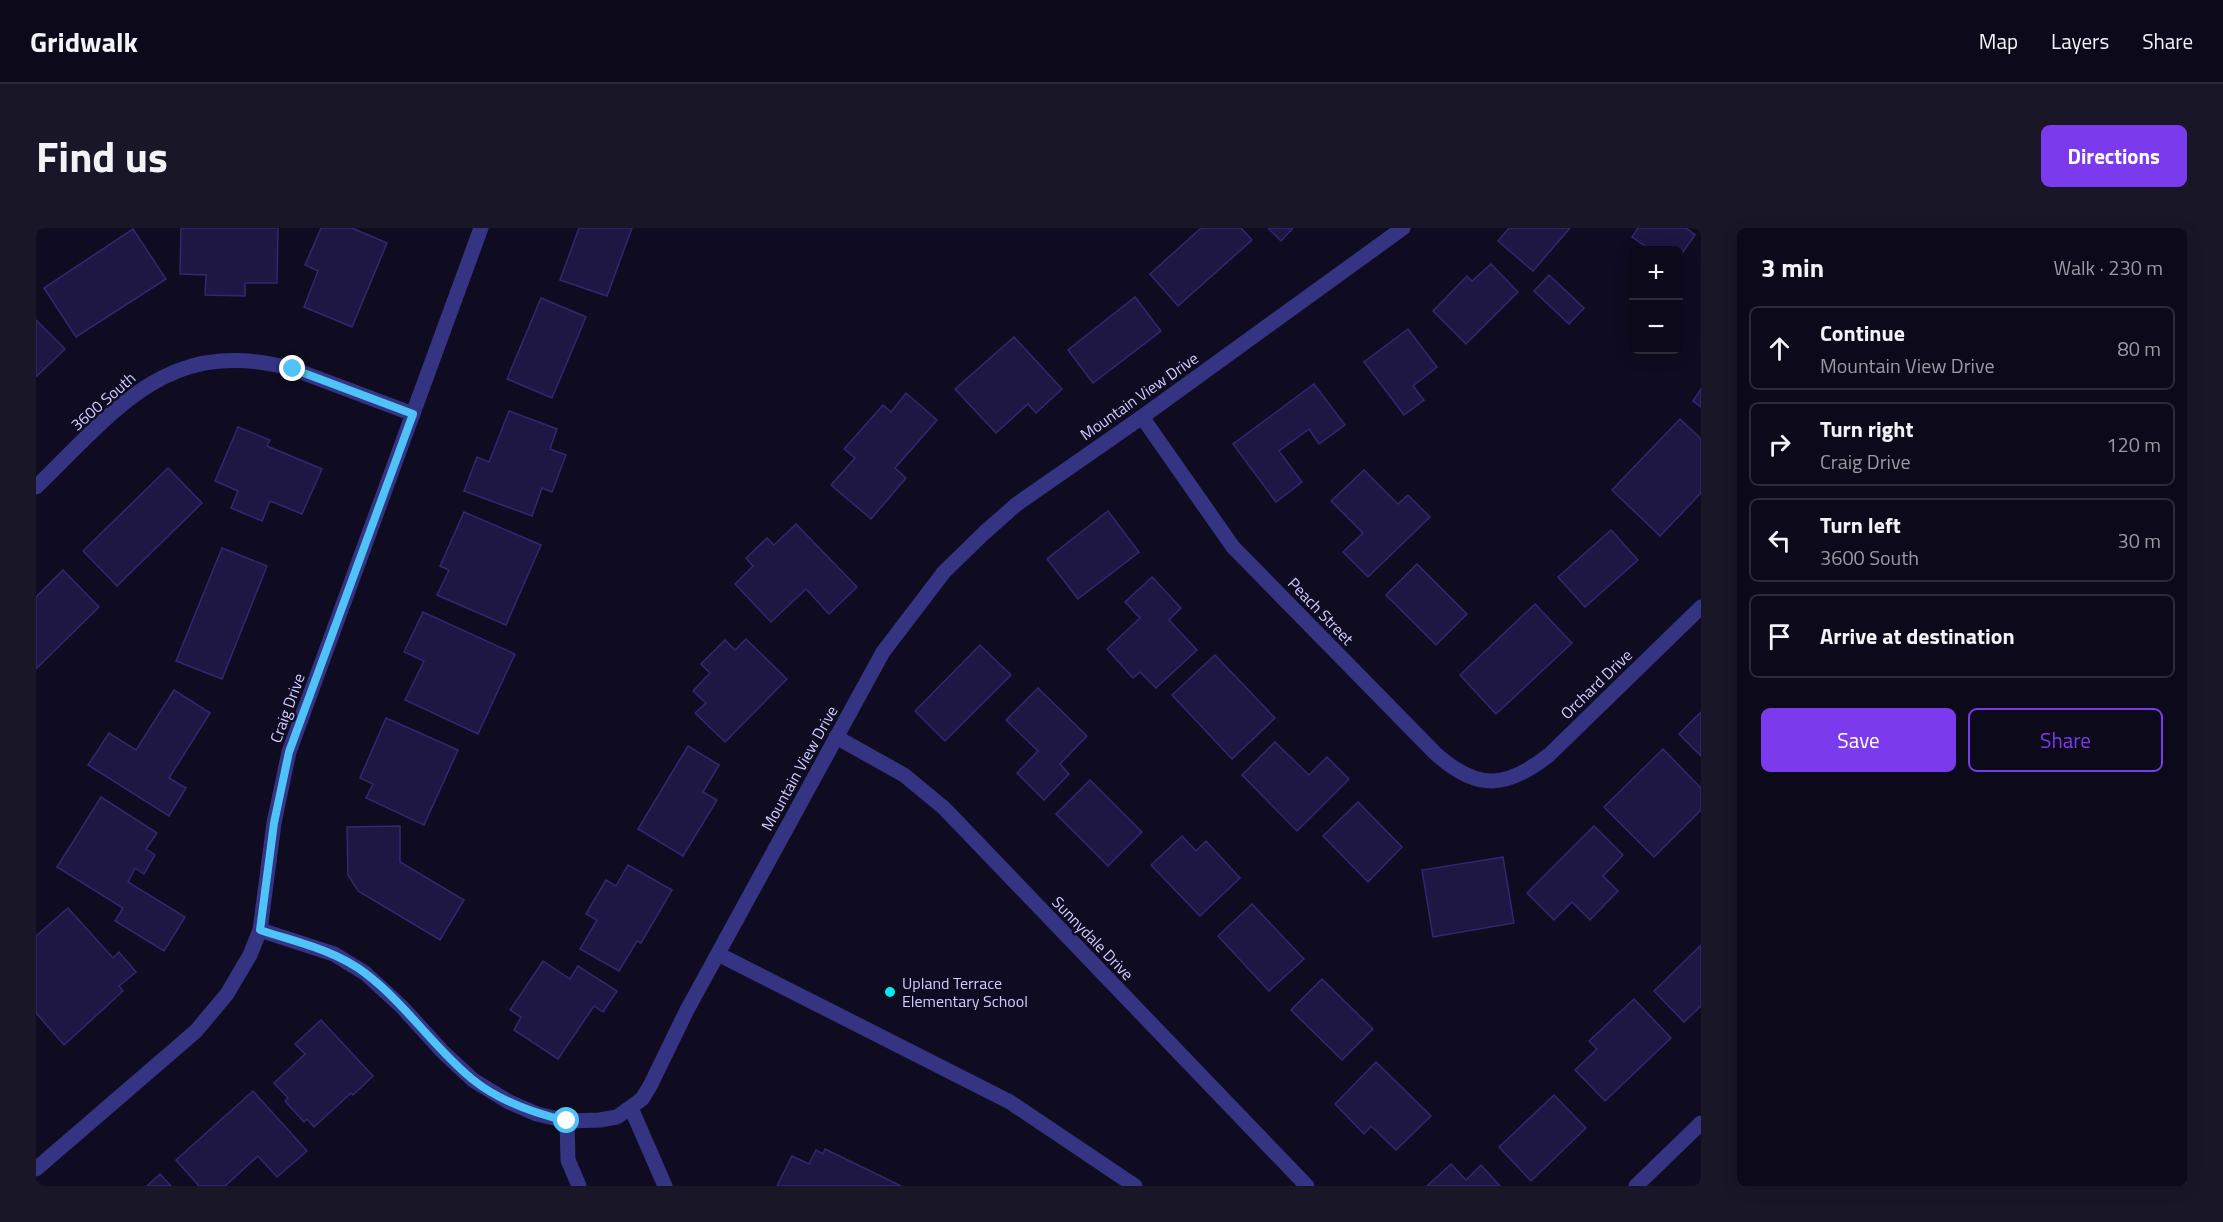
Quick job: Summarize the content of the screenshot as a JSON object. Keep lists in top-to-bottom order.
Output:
{
  "streets": {
    "street": [
      "Mountain View Drive",
      "3600 South",
      "Peach Street",
      "Orchard Drive",
      "Craig Drive",
      "Sunnydale Drive"
    ]
  },
  "crossings": [
    ["Mountain View Drive", "Peach Street"],
    ["Mountain View Drive", "Craig Drive"],
    ["Mountain View Drive", "Sunnydale Drive"],
    ["3600 South", "Craig Drive"],
    ["Peach Street", "Orchard Drive"]
  ],
  "places": ["Upland Terrace Elementary School"],
  "page": {
    "header": "Gridwalk",
    "nav": ["Map", "Layers", "Share"],
    "title": "Find us",
    "buttons": [
      "Directions",
      ["Save", "Share"]
    ],
    "heading": ["3 min", "Walk · 230 m"],
    "map_buttons": ["+", "−"],
    "list": [
      ["Continue", "Mountain View Drive", "80 m"],
      ["Turn right", "Craig Drive", "120 m"],
      ["Turn left", "3600 South", "30 m"],
      "Arrive at destination"
    ]
  }
}
